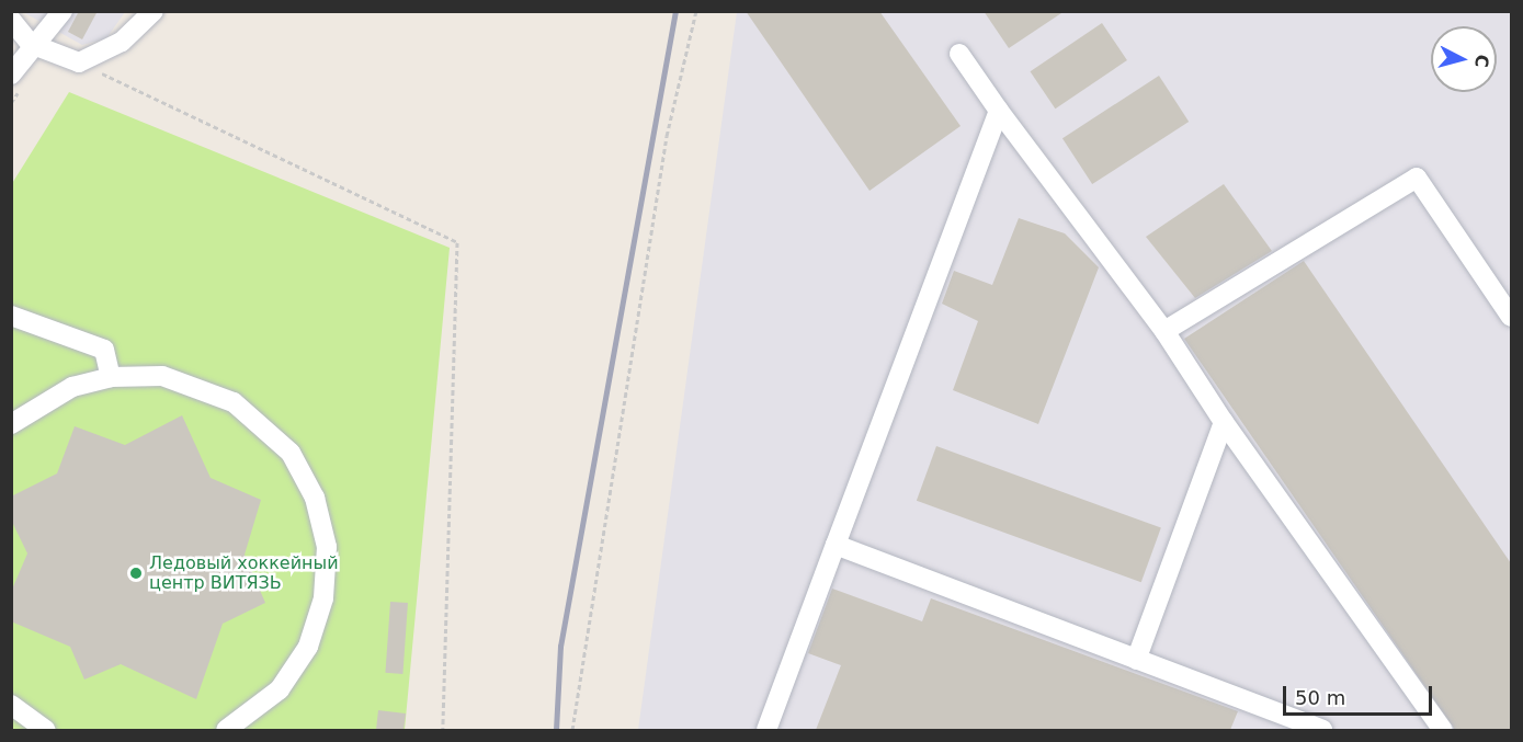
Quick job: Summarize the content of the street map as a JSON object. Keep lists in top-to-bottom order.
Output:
{
  "places": ["Ледовый хоккейный центр ВИТЯЗЬ"],
  "scale_bar": "50 m",
  "north": "right"
}
